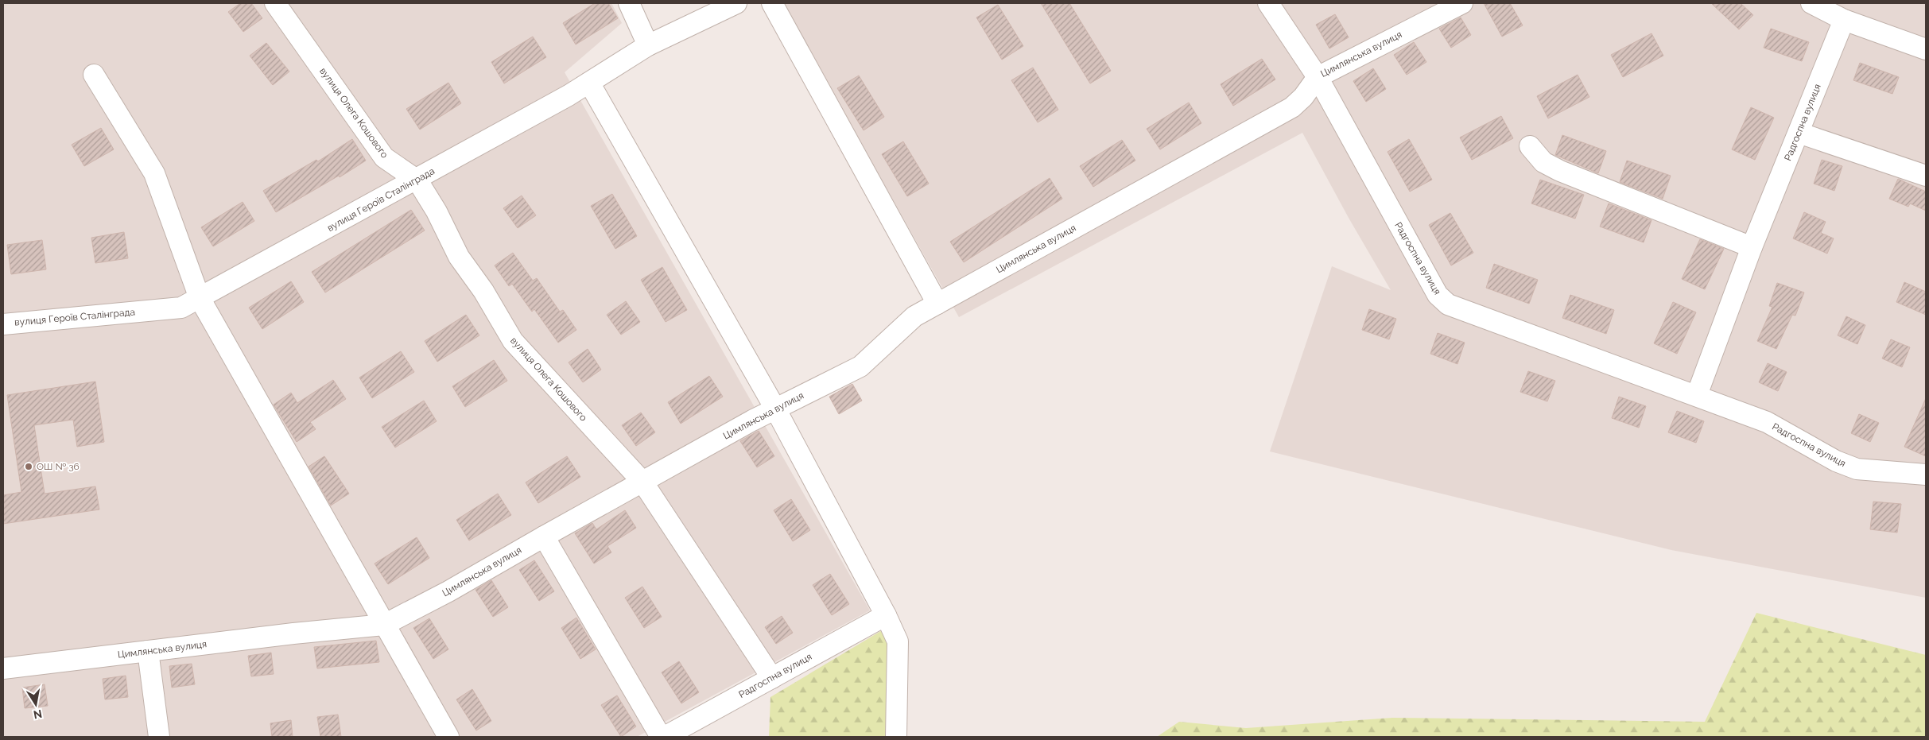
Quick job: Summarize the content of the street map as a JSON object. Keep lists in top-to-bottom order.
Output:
{
  "streets": {
    "street": [
      "Цимлянська вулиця",
      "вулиця Олега Кошового",
      "Радгоспна вулиця",
      "вулиця Героїв Сталінграда"
    ]
  },
  "crossings": [
    ["Цимлянська вулиця", "вулиця Олега Кошового"],
    ["Цимлянська вулиця", "Радгоспна вулиця"],
    ["вулиця Олега Кошового", "Радгоспна вулиця"],
    ["вулиця Олега Кошового", "вулиця Героїв Сталінграда"]
  ],
  "places": ["ОШ № 36"],
  "north": "bottom"
}
